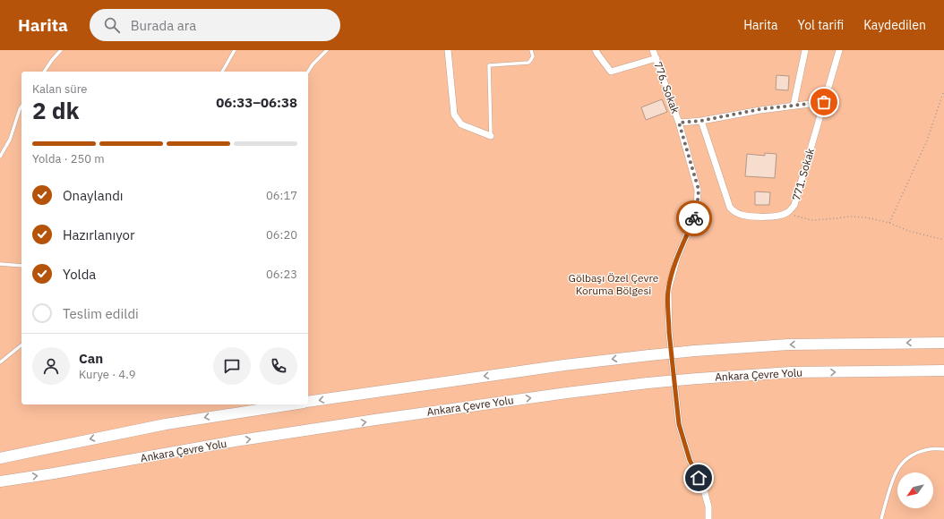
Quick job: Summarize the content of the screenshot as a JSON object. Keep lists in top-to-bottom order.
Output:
{
  "streets": {
    "highway": ["Ankara Çevre Yolu"],
    "street": ["776. Sokak", "771. Sokak"]
  },
  "parks": ["Gölbaşı Özel Çevre Koruma Bölgesi"],
  "north": "bottom left",
  "page": {
    "header": "Harita",
    "search": "Burada ara",
    "nav": ["Harita", "Yol tarifi", "Kaydedilen"],
    "heading": ["2 dk", "Kalan süre", "06:33–06:38"],
    "panel": ["Can", "Kurye · 4.9"],
    "bar": "Yolda · 250 m",
    "list": [
      ["Onaylandı", "06:17"],
      ["Hazırlanıyor", "06:20"],
      ["Yolda", "06:23"],
      "Teslim edildi"
    ]
  }
}
